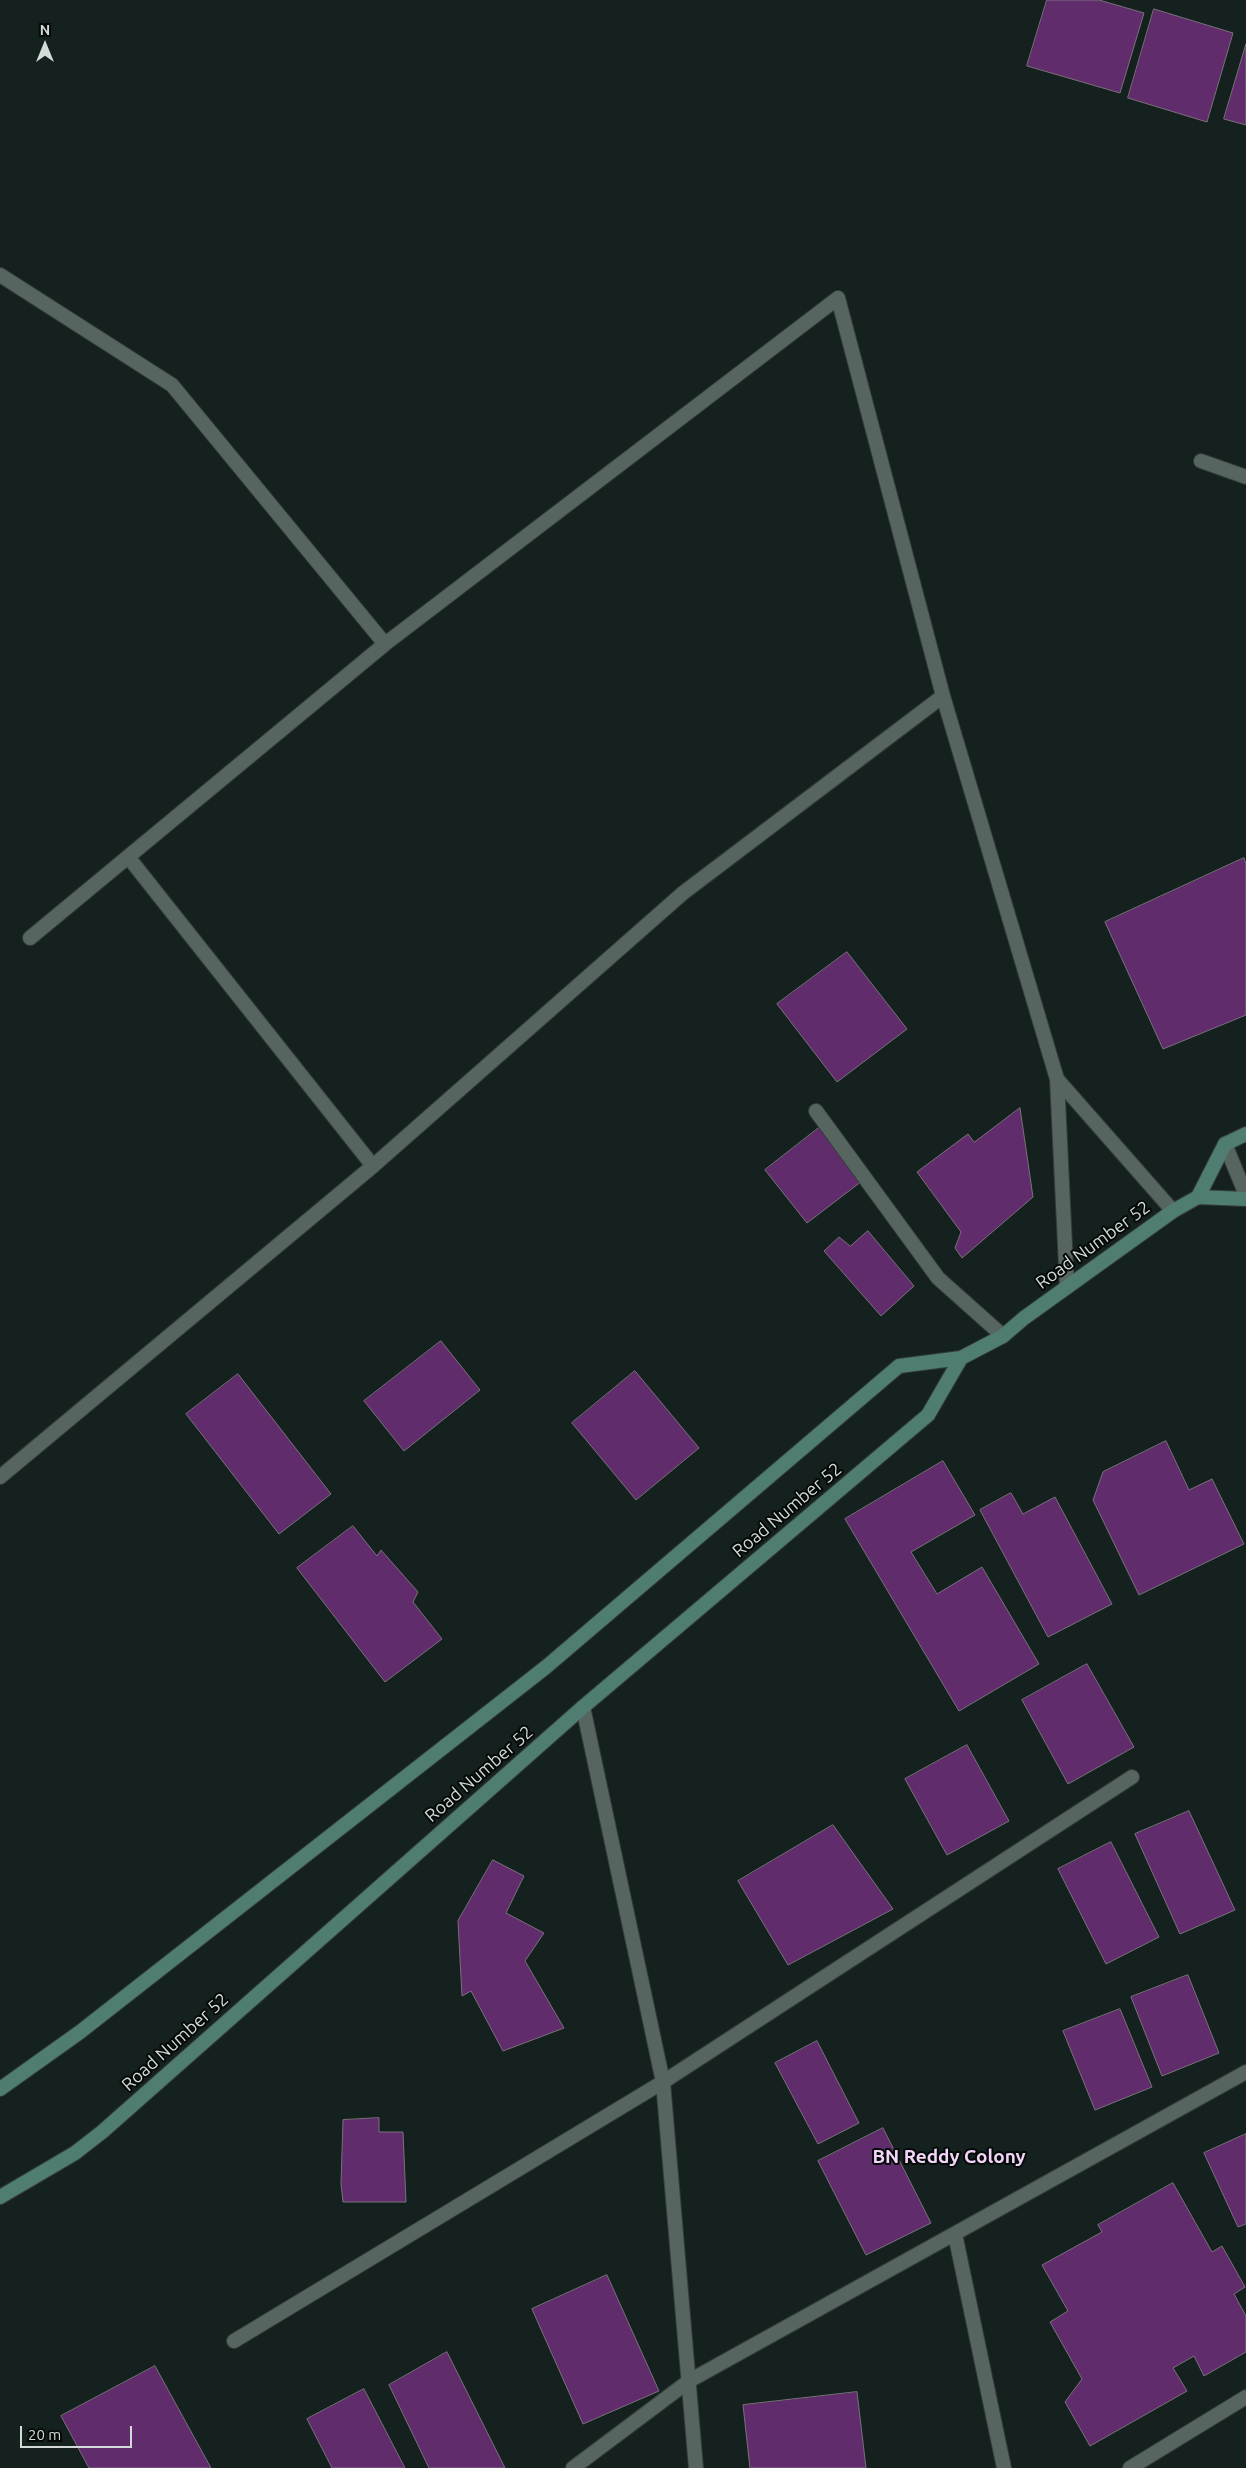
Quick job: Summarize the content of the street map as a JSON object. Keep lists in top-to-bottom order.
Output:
{
  "streets": {
    "main road": ["Road Number 52"]
  },
  "districts": ["BN Reddy Colony"],
  "scale_bar": "20 m",
  "north": "top"
}
